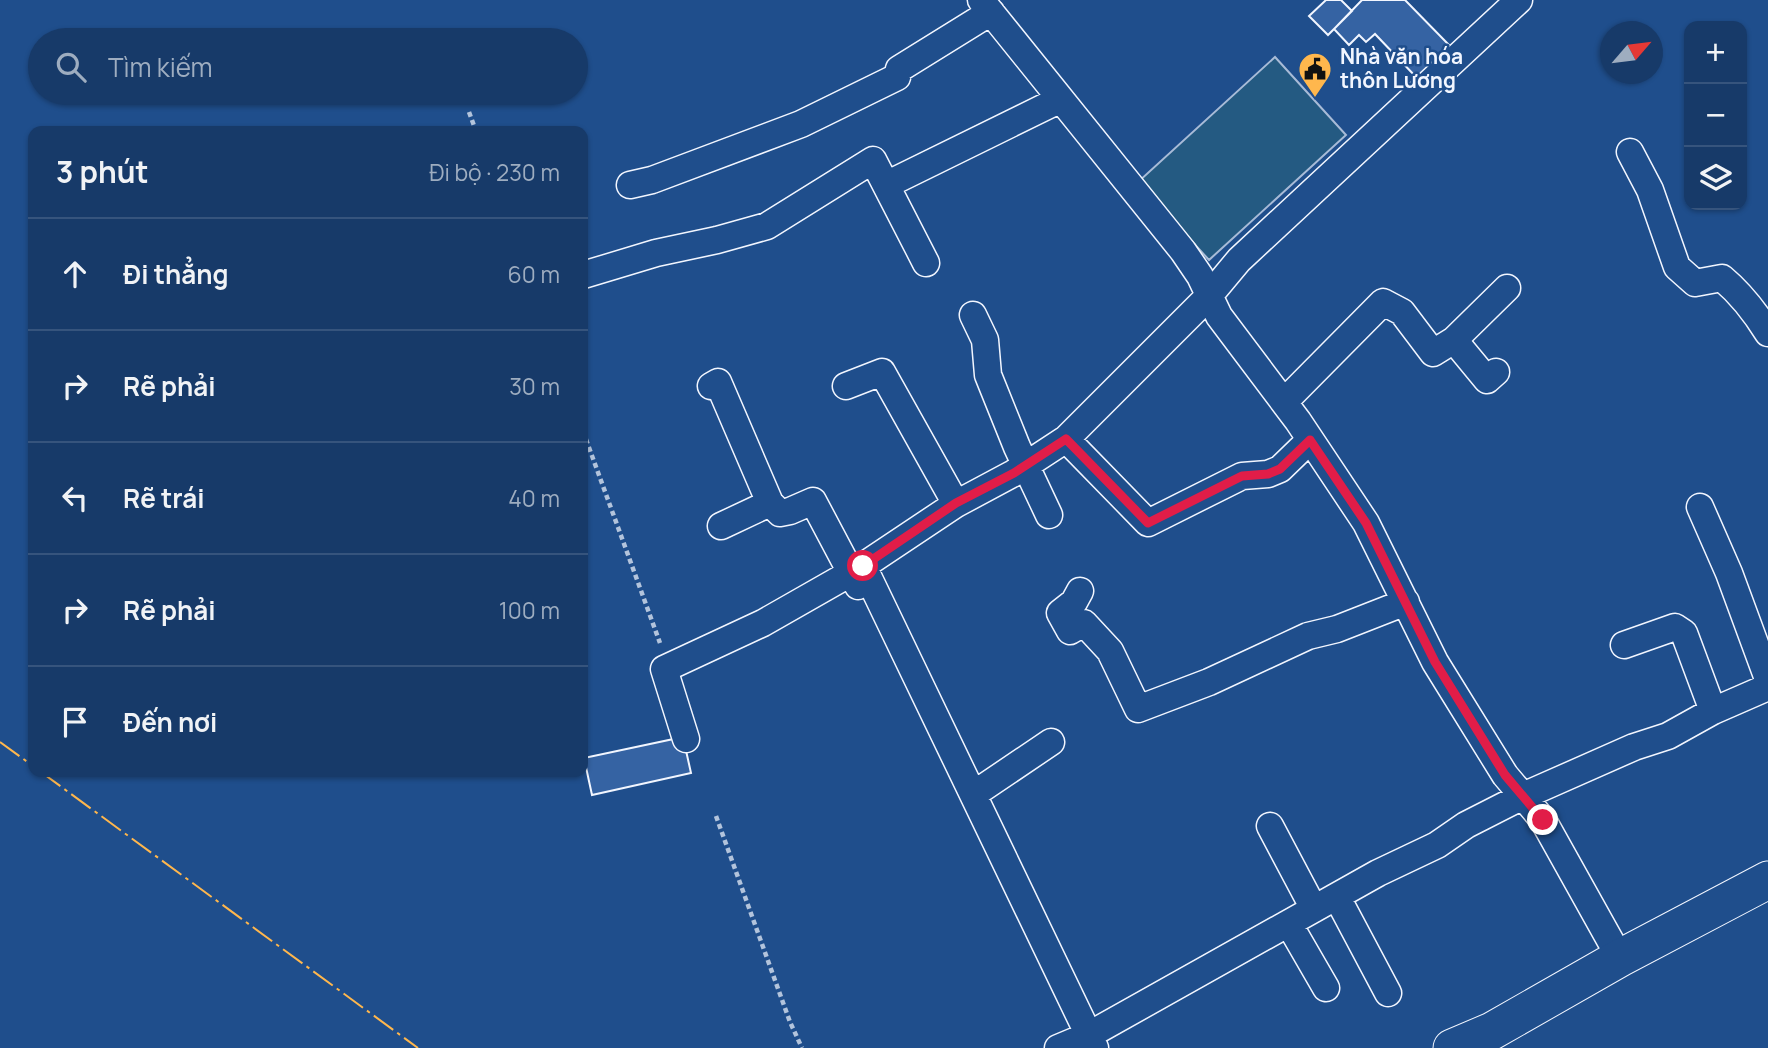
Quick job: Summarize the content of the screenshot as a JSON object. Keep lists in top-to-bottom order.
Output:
{
  "places": {
    "public building": ["Nhà văn hóa thôn Lương"]
  },
  "north": "top right",
  "page": {
    "map_buttons": ["+", "−"],
    "search": "Tìm kiếm",
    "heading": ["3 phút", "Đi bộ · 230 m"],
    "list": [
      ["Đi thẳng", "60 m"],
      ["Rẽ phải", "30 m"],
      ["Rẽ trái", "40 m"],
      ["Rẽ phải", "100 m"],
      "Đến nơi"
    ]
  }
}
